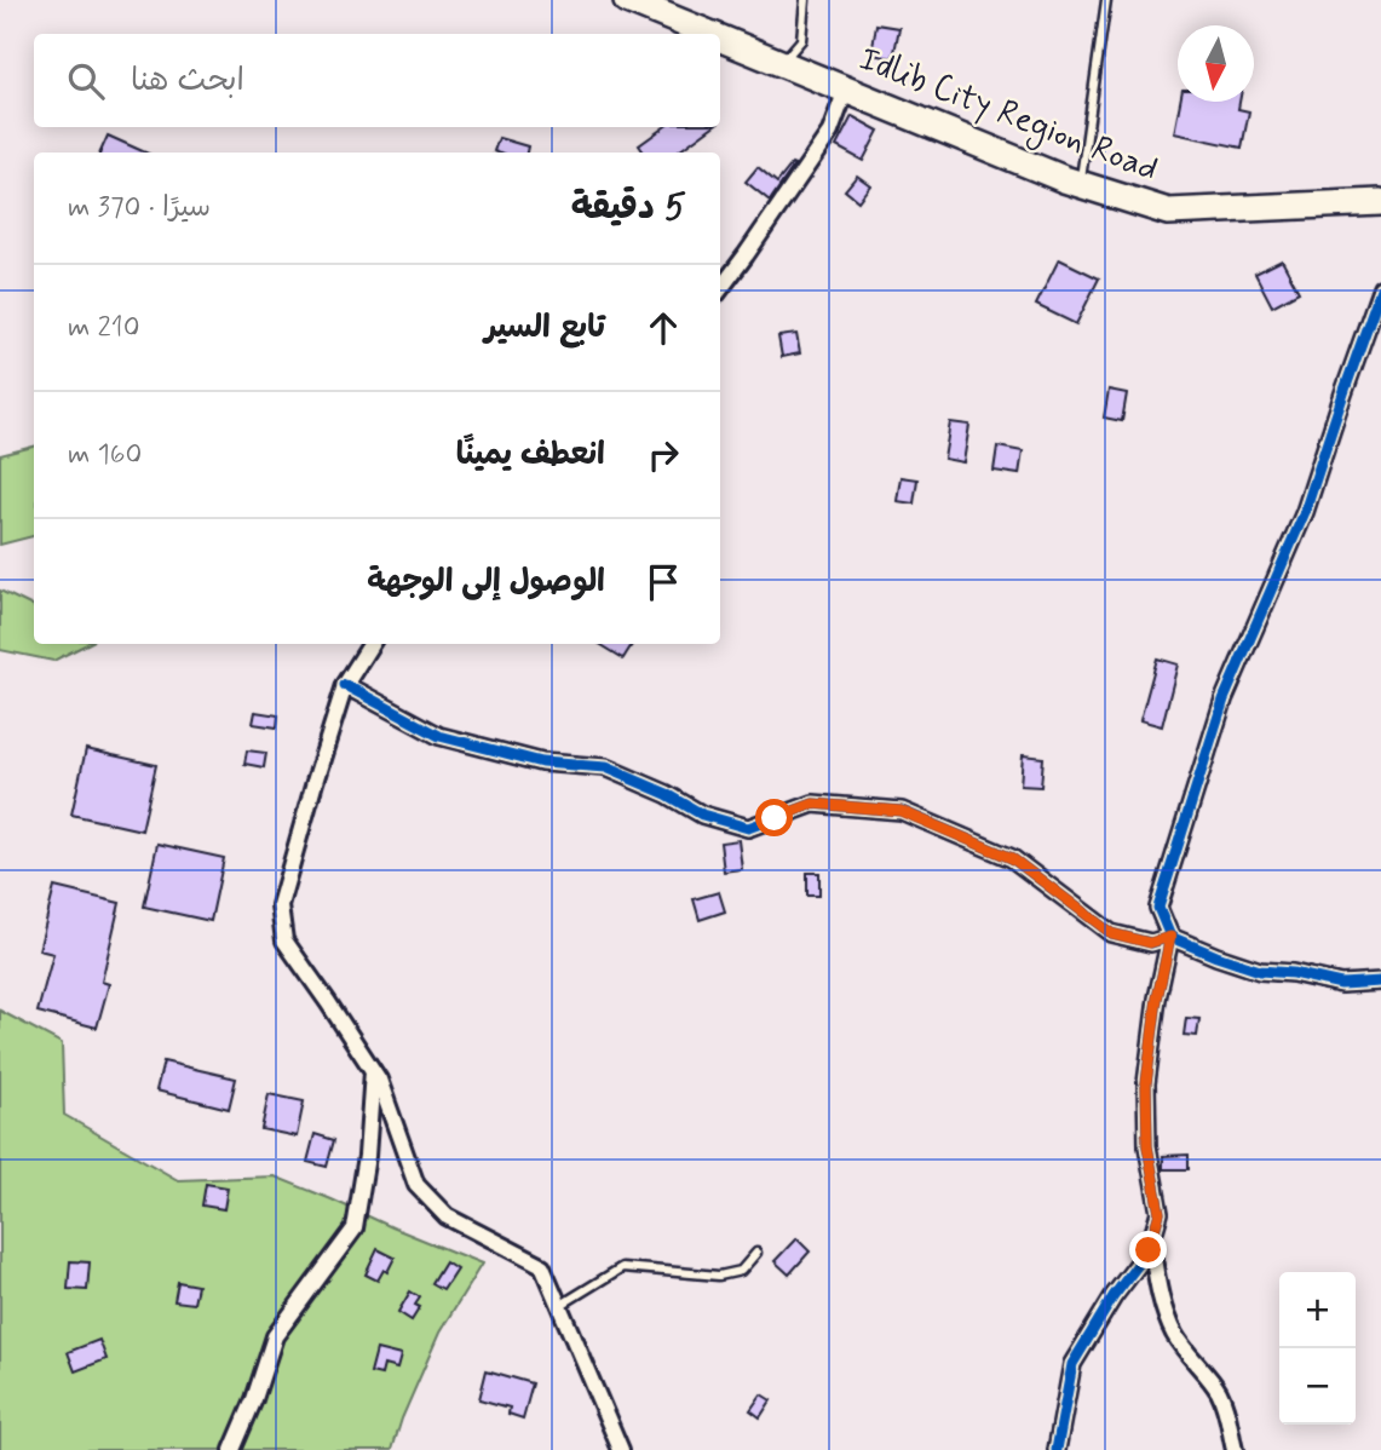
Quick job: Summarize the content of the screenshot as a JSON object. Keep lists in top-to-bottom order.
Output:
{
  "streets": {
    "main road": ["Idlib City Region Road"]
  },
  "north": "bottom",
  "page": {
    "search": "ابحث هنا",
    "heading": ["5 دقيقة", "سيرًا · 370 m"],
    "list": [
      ["تابع السير", "210 m"],
      ["انعطف يمينًا", "160 m"],
      "الوصول إلى الوجهة"
    ],
    "map_buttons": ["+", "−"]
  }
}
